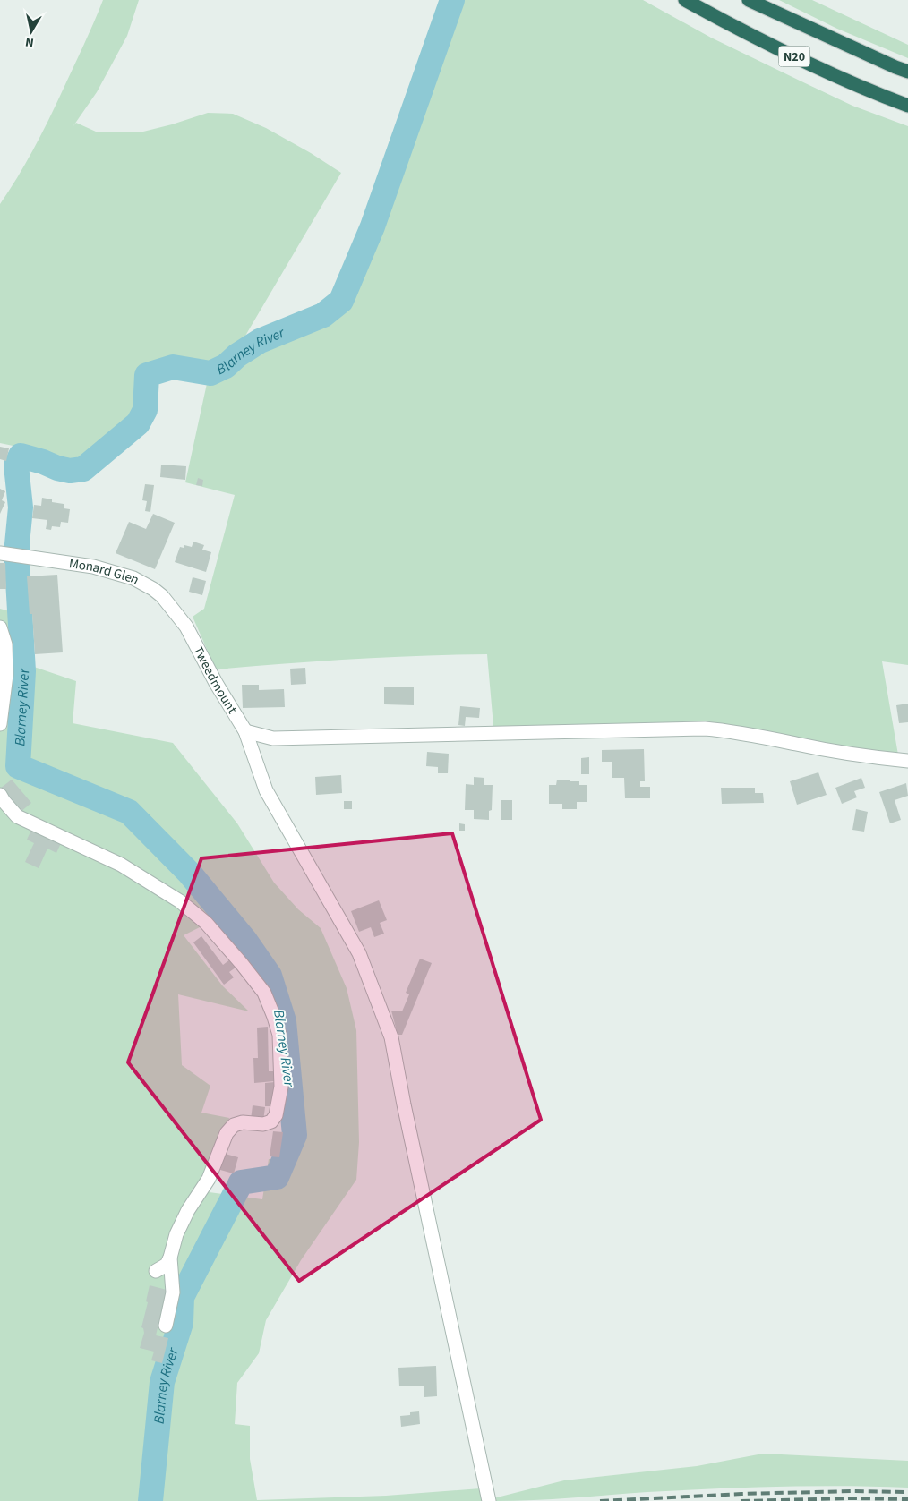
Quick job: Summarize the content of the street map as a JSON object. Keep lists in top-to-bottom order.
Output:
{
  "streets": {
    "highway": ["N20"],
    "street": ["Monard Glen", "Tweedmount"]
  },
  "crossings": [
    ["Monard Glen", "Tweedmount"]
  ],
  "water": ["Blarney River"],
  "north": "bottom"
}
